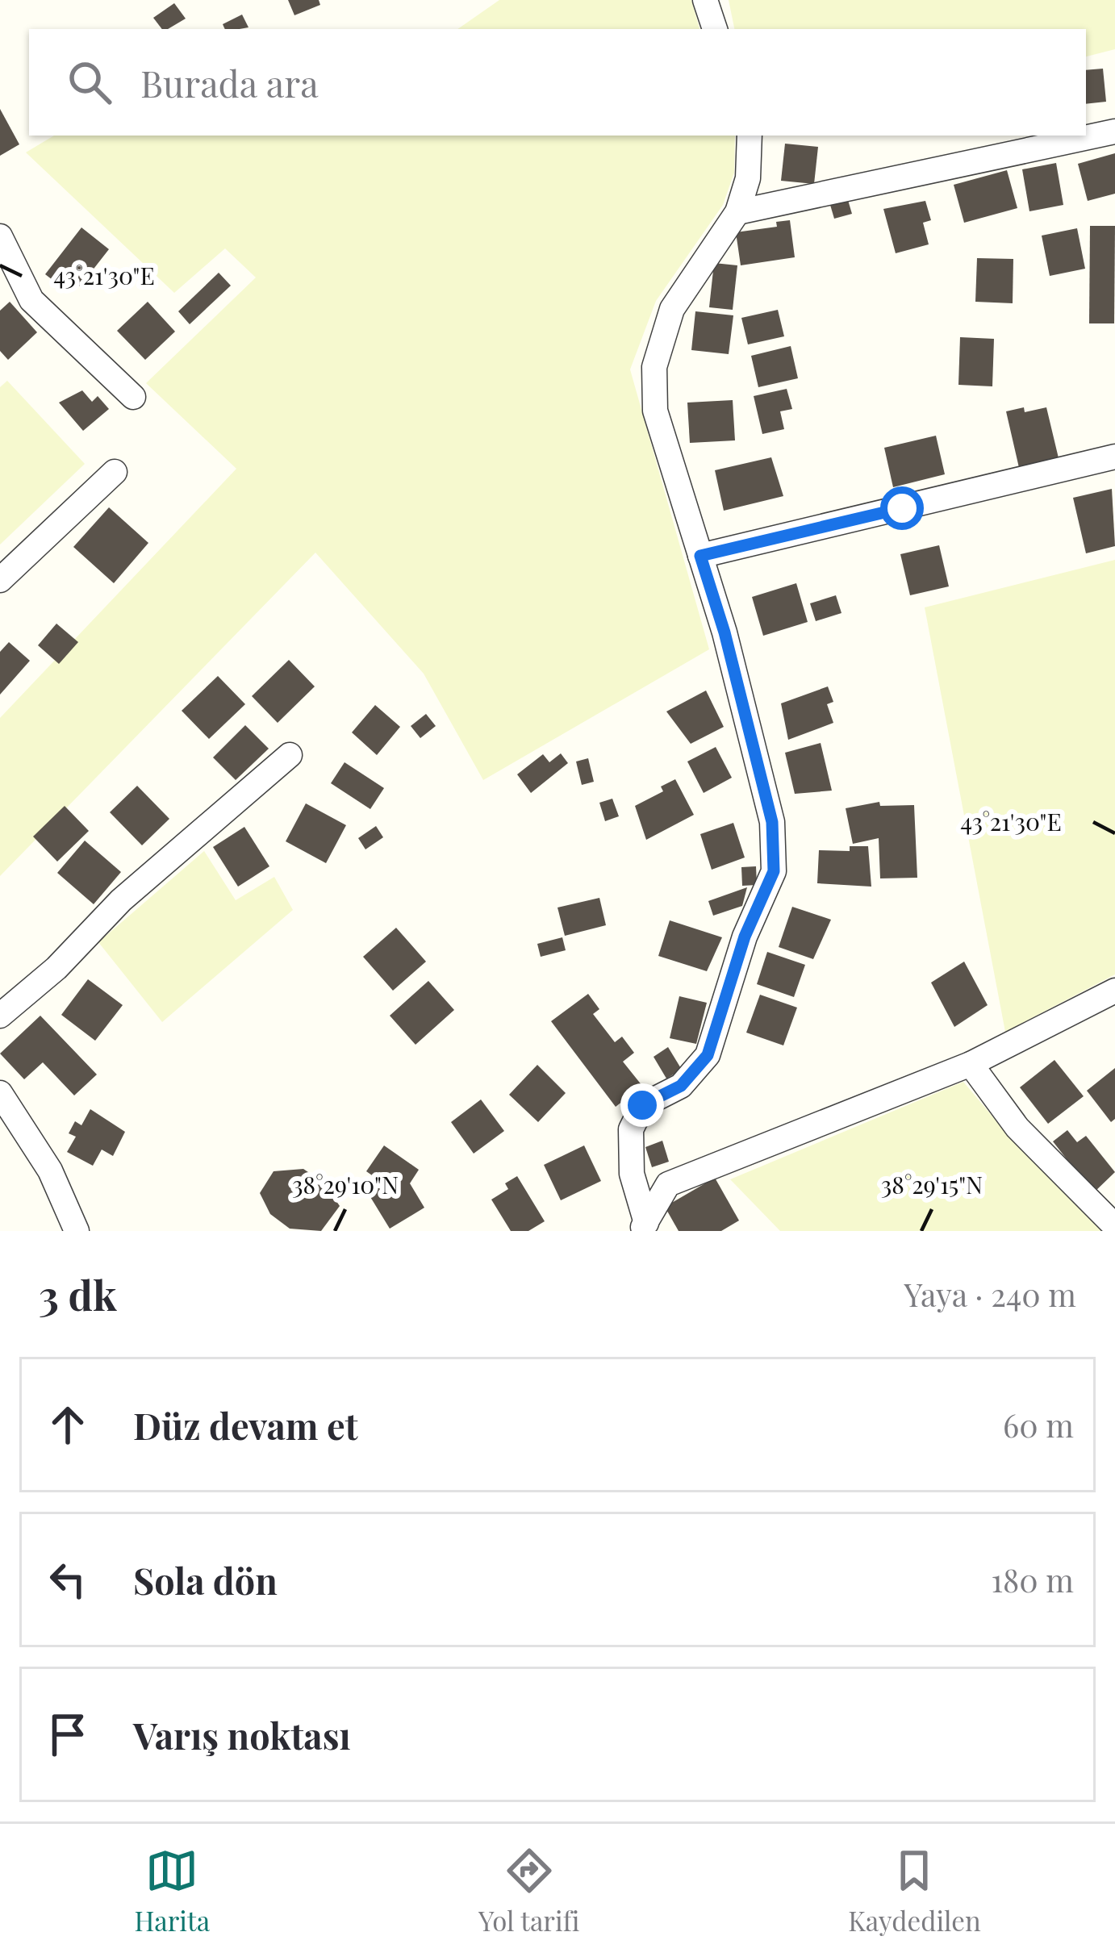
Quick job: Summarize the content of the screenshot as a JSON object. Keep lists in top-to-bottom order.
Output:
{
  "page": {
    "search": "Burada ara",
    "heading": ["3 dk", "Yaya · 240 m"],
    "list": [
      ["Düz devam et", "60 m"],
      ["Sola dön", "180 m"],
      "Varış noktası"
    ],
    "nav": ["Harita", "Yol tarifi", "Kaydedilen"]
  },
  "coordinates": ["43°21'30\"E", "38°29'10\"N", "38°29'15\"N"]
}
